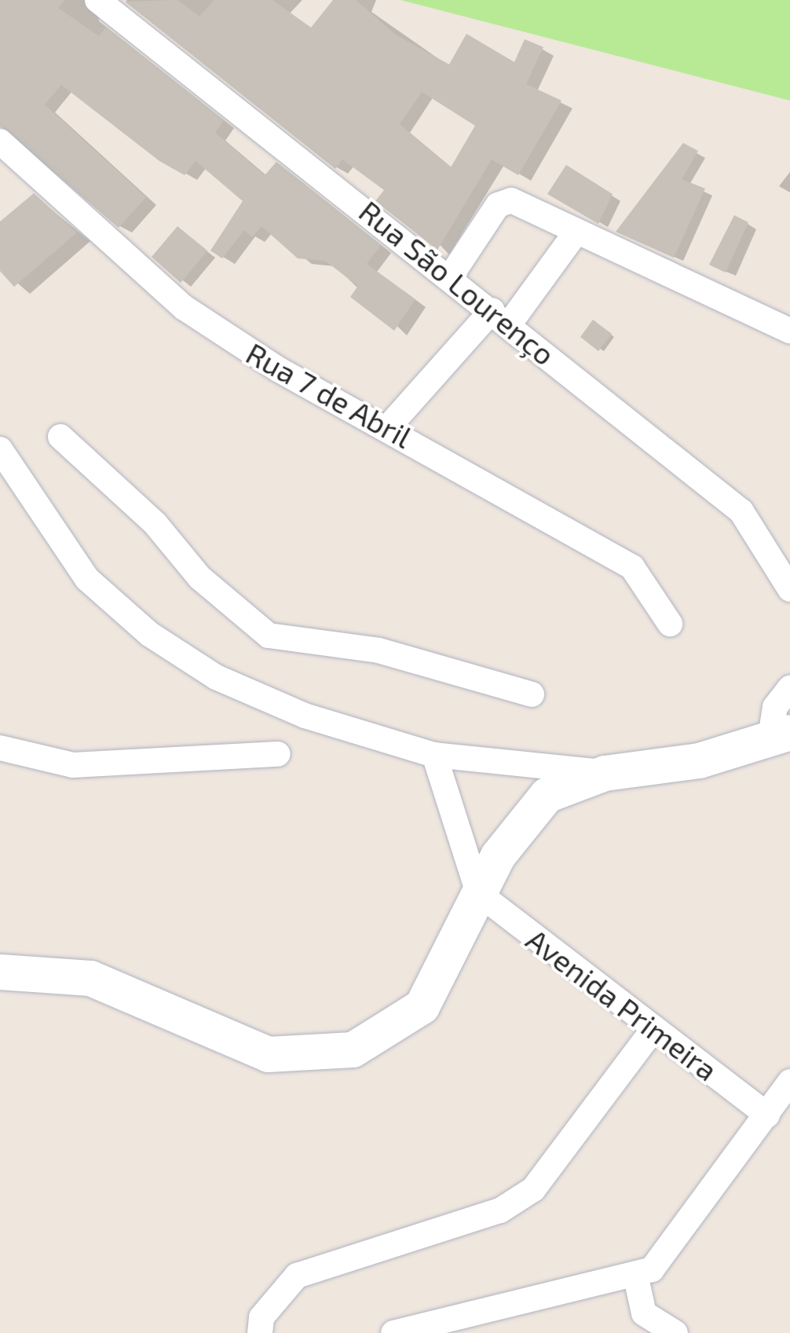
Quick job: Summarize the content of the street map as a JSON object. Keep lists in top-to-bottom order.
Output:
{
  "streets": {
    "street": ["Rua São Lourenço", "Rua 7 de Abril", "Avenida Primeira"]
  }
}
